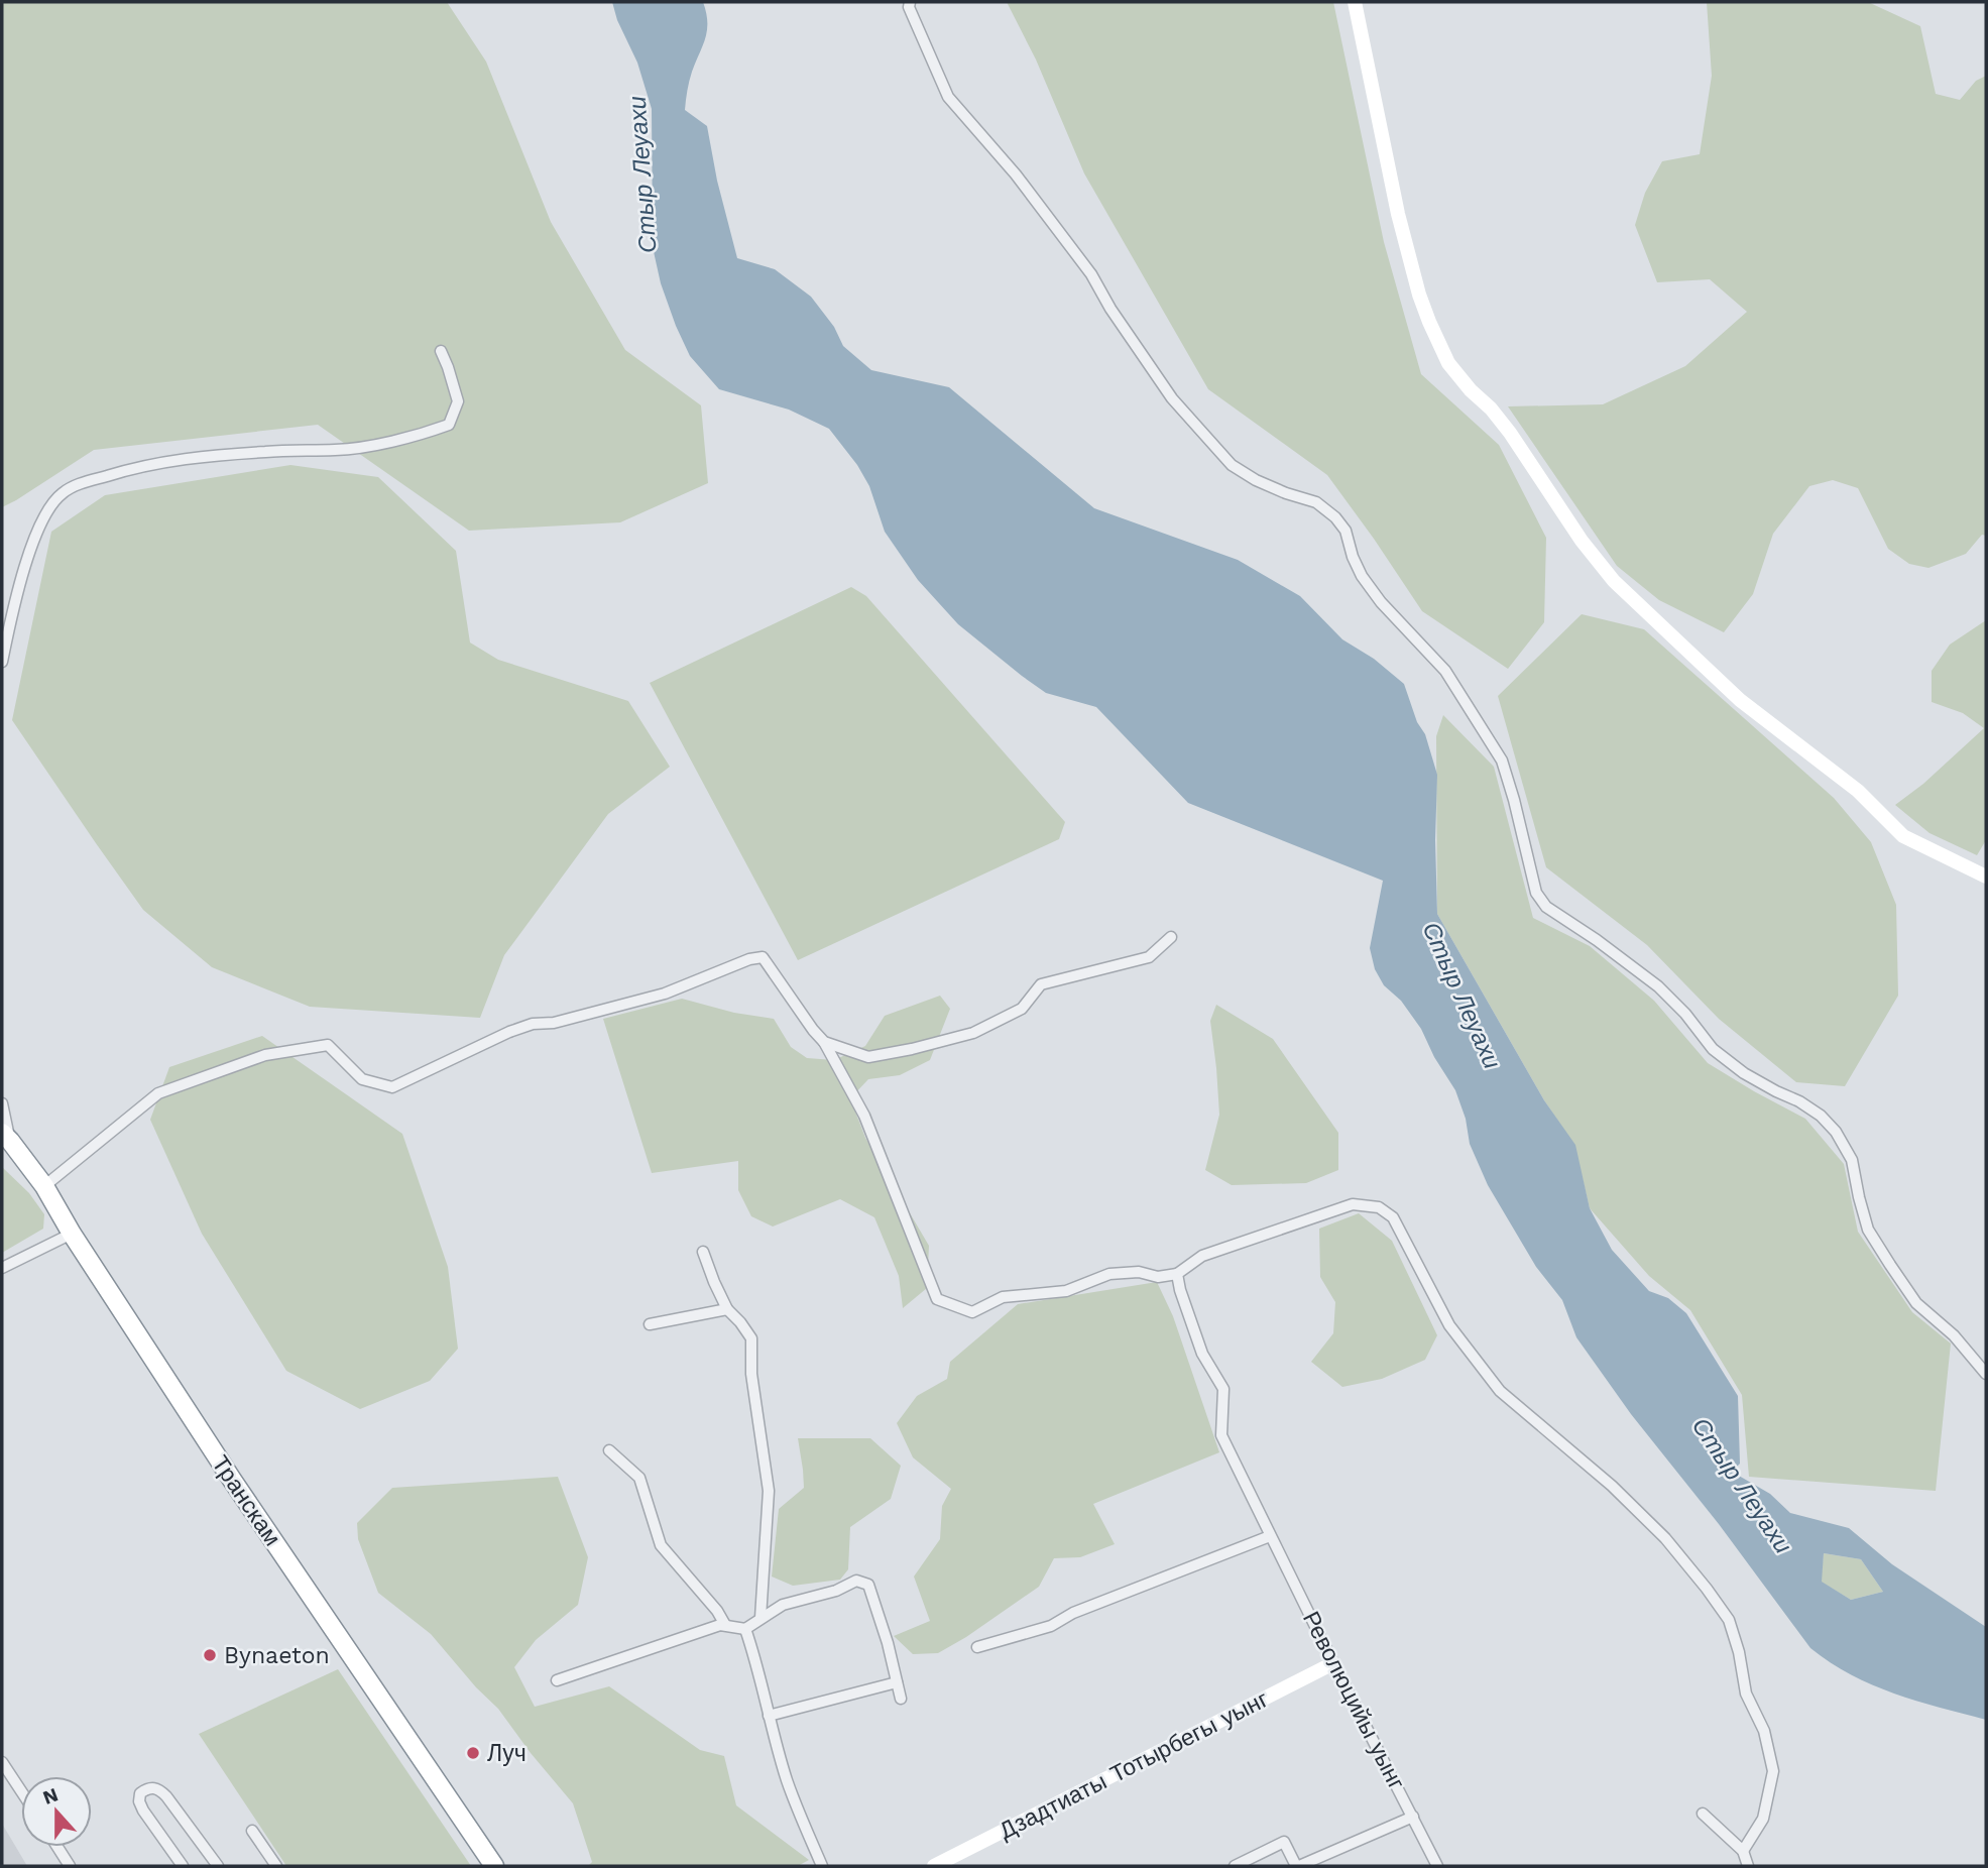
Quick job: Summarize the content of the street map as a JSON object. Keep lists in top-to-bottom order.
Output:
{
  "streets": {
    "highway": ["Транскам"],
    "main road": ["Дзадтиаты Тотырбегы уынг"],
    "street": ["Революцийы уынг"]
  },
  "crossings": [
    ["Революцийы уынг", "Дзадтиаты Тотырбегы уынг"]
  ],
  "water": ["Стыр Леуахи"],
  "places": ["Bynaeton", "Луч"],
  "north": "top"
}
